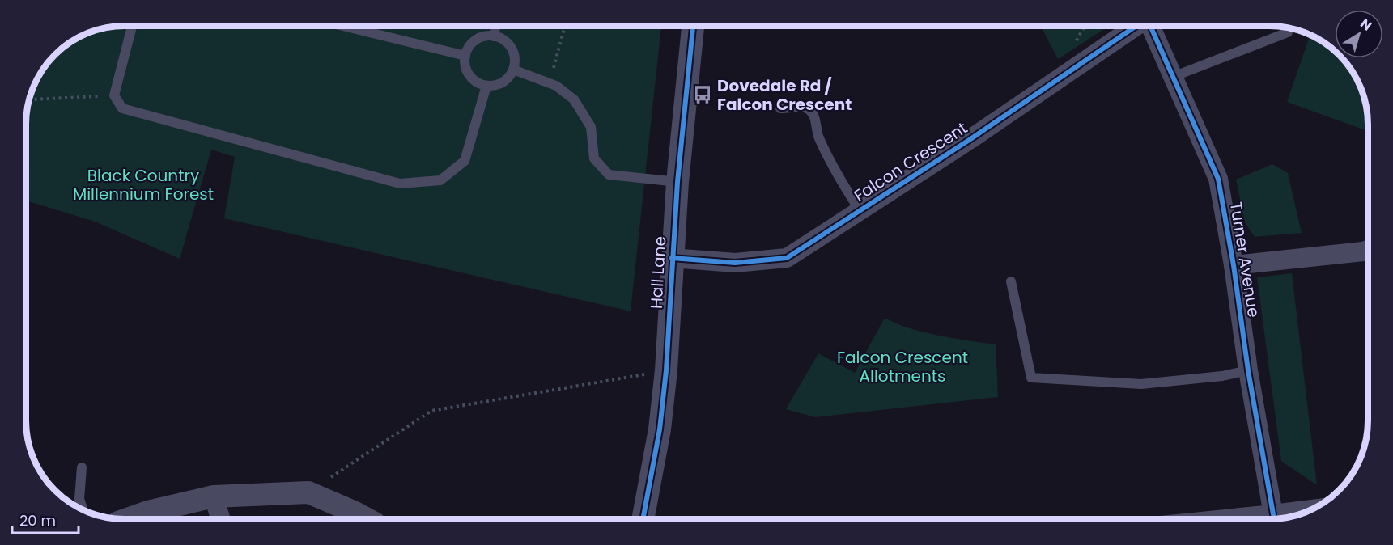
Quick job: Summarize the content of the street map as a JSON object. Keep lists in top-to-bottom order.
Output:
{
  "streets": {
    "street": ["Falcon Crescent", "Turner Avenue", "Hall Lane"]
  },
  "crossings": [
    ["Falcon Crescent", "Hall Lane"]
  ],
  "parks": ["Black Country Millennium Forest", "Falcon Crescent Allotments"],
  "places": {
    "bus stop": ["Dovedale Rd / Falcon Crescent"]
  },
  "scale_bar": "20 m",
  "north": "top right"
}
